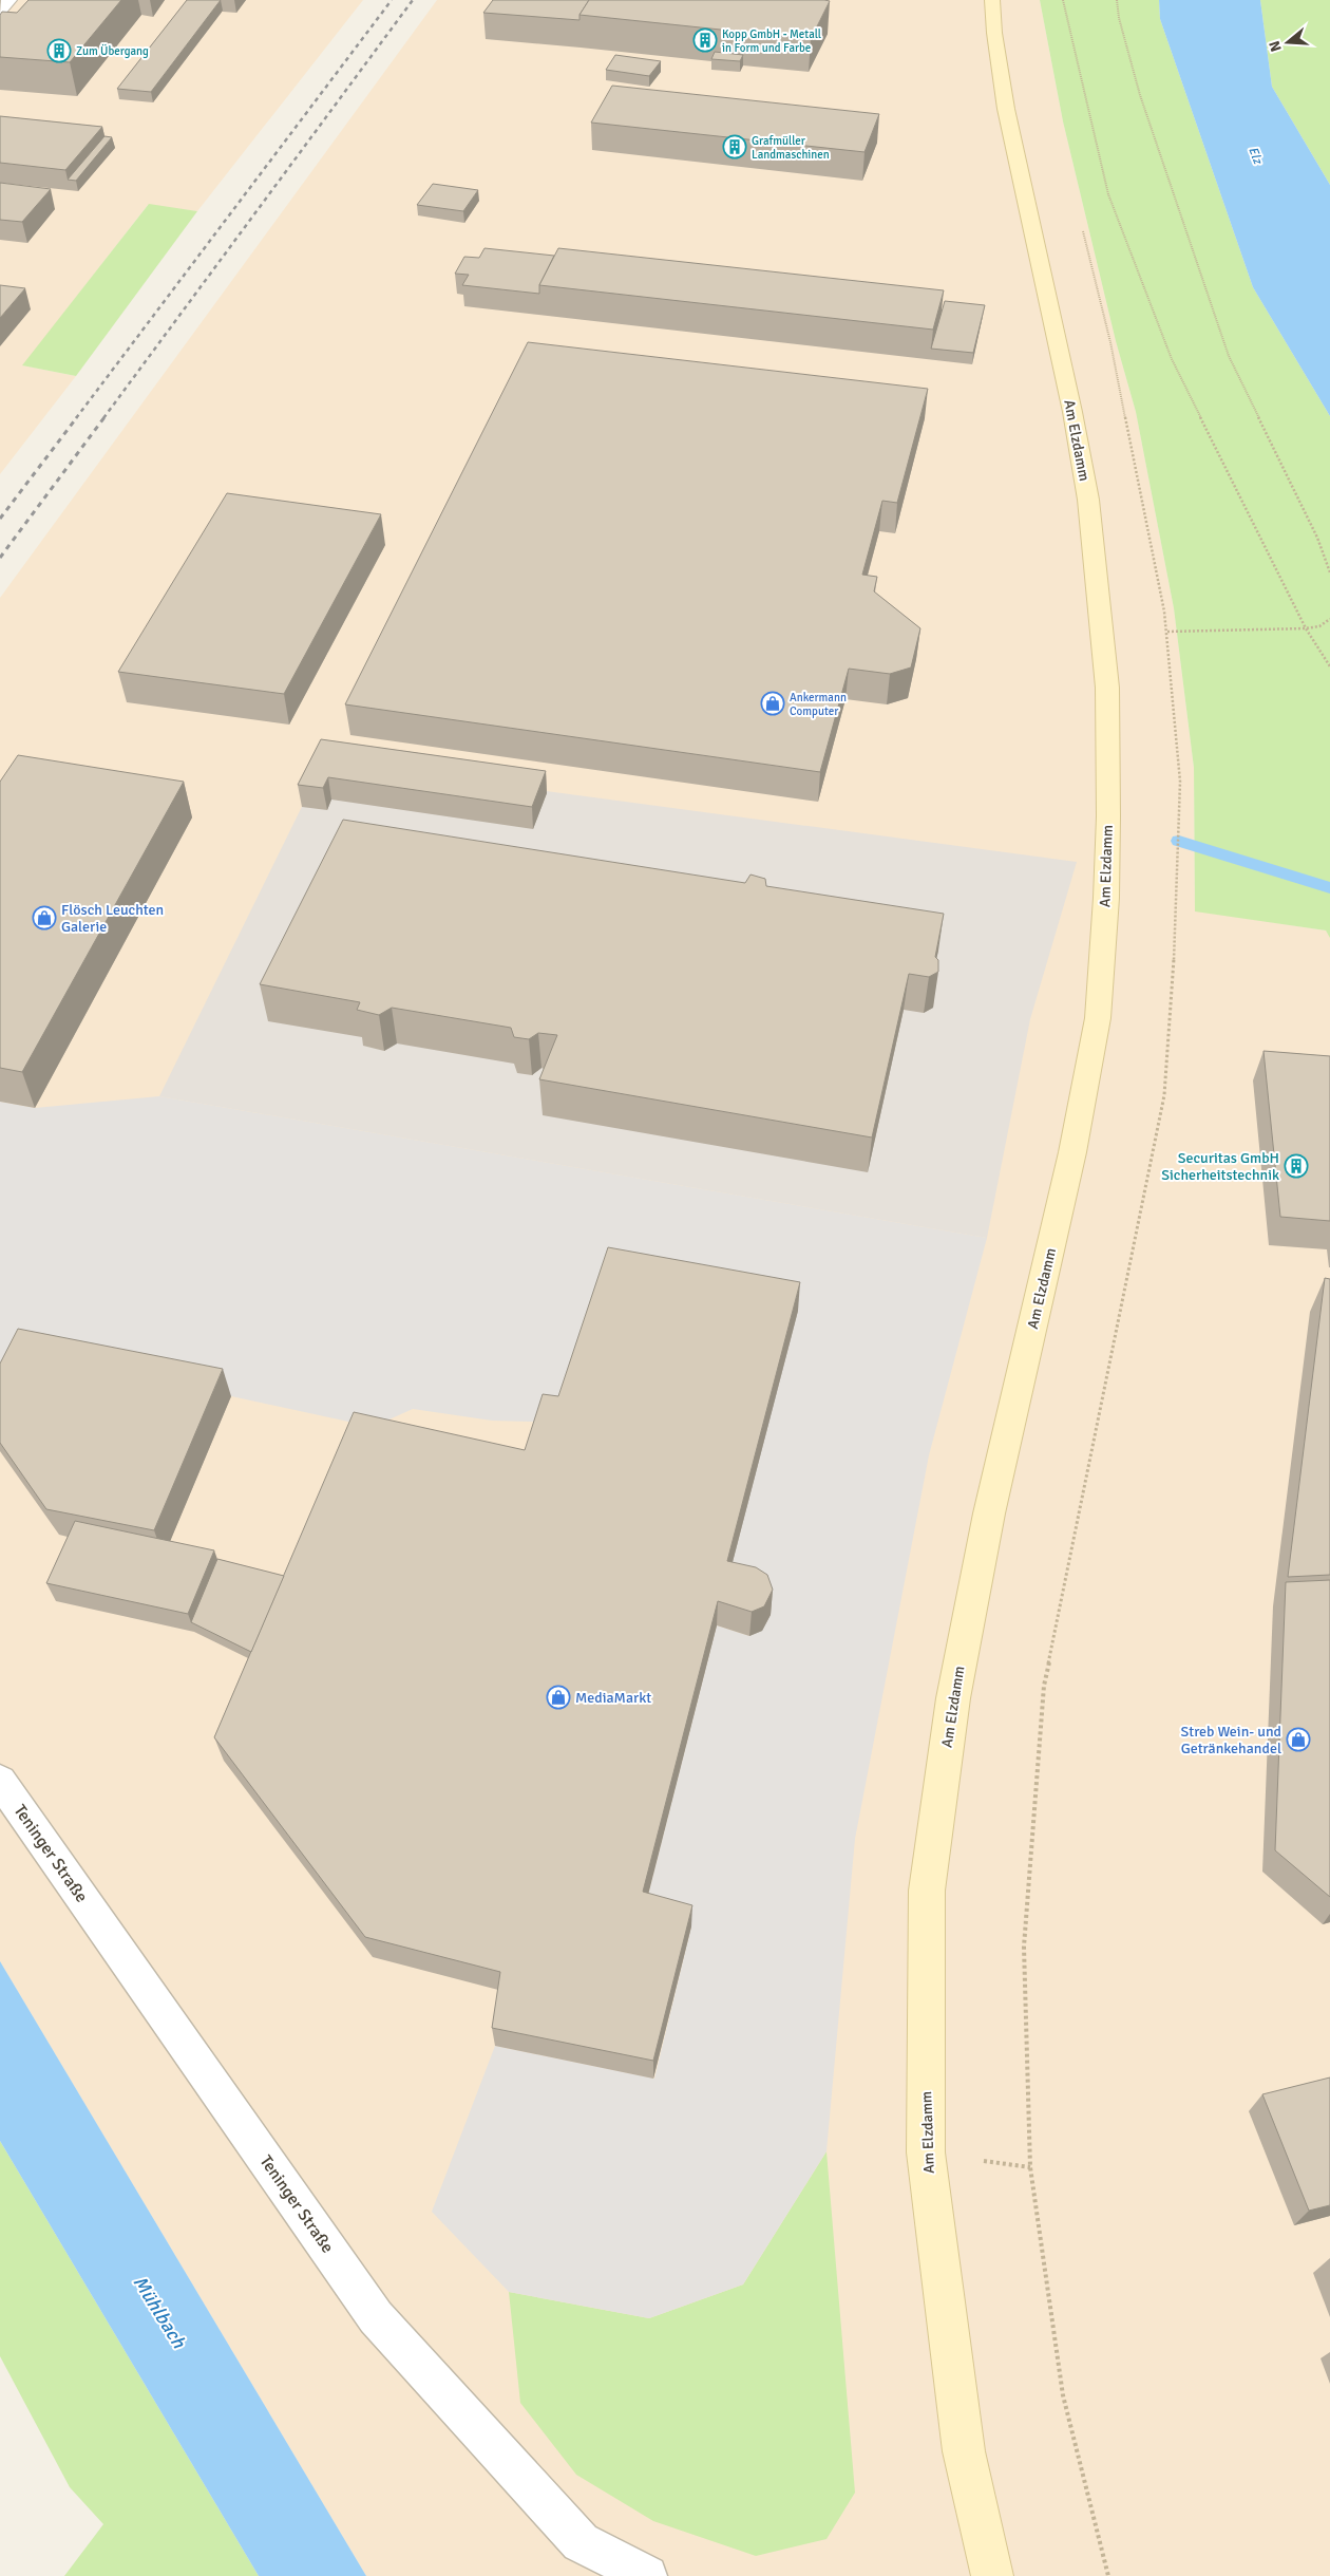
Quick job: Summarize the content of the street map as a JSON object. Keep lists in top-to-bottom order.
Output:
{
  "streets": {
    "street": ["Am Elzdamm"],
    "lane": ["Teninger Straße"]
  },
  "water": ["Elz", "Mühlbach"],
  "places": {
    "building": [
      "Kopp GmbH - Metall in Form und Farbe",
      "Zum Übergang",
      "Grafmüller Landmaschinen",
      "Securitas GmbH Sicherheitstechnik"
    ],
    "shop": [
      "Ankermann Computer",
      "Flösch Leuchten Galerie",
      "MediaMarkt",
      "Streb Wein- und Getränkehandel"
    ]
  },
  "north": "left"
}
